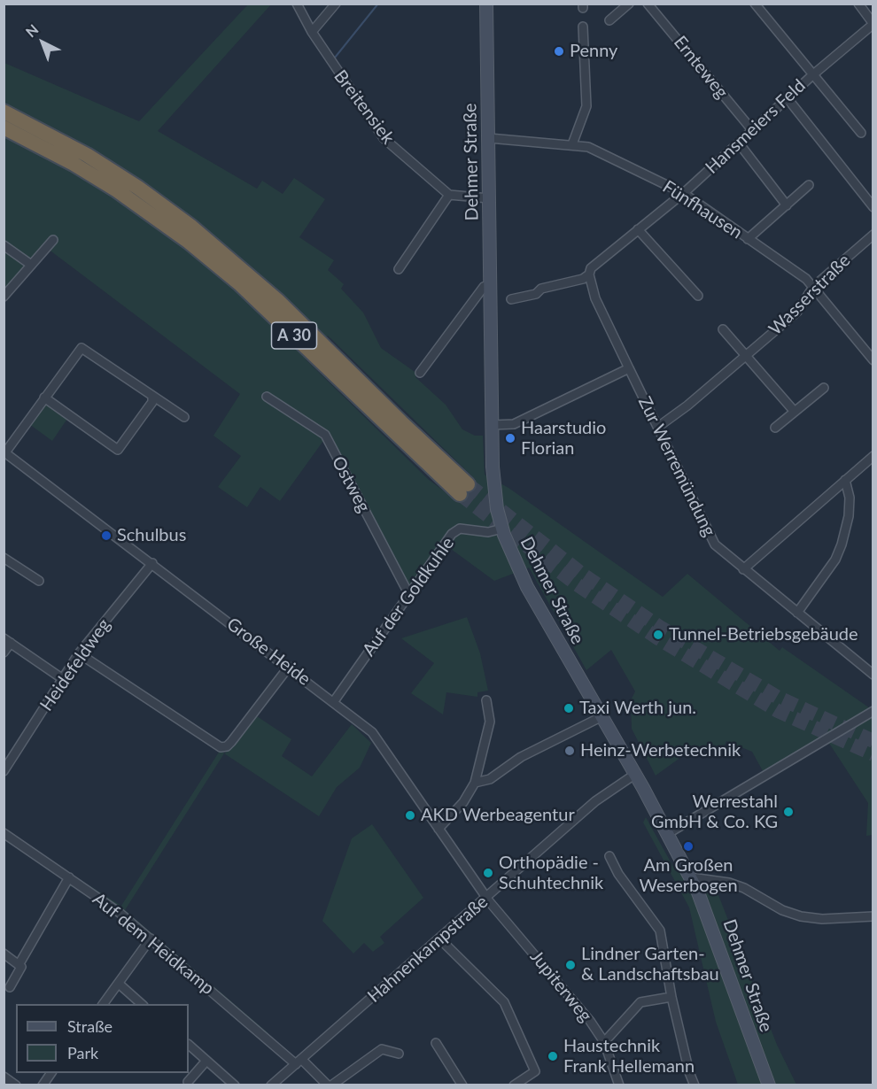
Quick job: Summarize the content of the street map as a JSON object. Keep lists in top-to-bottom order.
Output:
{
  "streets": {
    "highway": ["A 30"],
    "street": [
      "Ernteweg",
      "Breitensiek",
      "Hansmeiers Feld",
      "Dehmer Straße",
      "Fünfhausen",
      "Wasserstraße",
      "Zur Werremündung",
      "Ostweg",
      "Auf der Goldkuhle",
      "Große Heide",
      "Heidefeldweg",
      "Auf dem Heidkamp",
      "Hahnenkampstraße",
      "Jupiterweg"
    ]
  },
  "crossings": [
    ["Ernteweg", "Hansmeiers Feld"],
    ["Hansmeiers Feld", "Fünfhausen"],
    ["Dehmer Straße", "Fünfhausen"],
    ["Dehmer Straße", "Auf der Goldkuhle"],
    ["Dehmer Straße", "Hahnenkampstraße"],
    ["Fünfhausen", "Wasserstraße"],
    ["Wasserstraße", "Zur Werremündung"],
    ["Ostweg", "Auf der Goldkuhle"],
    ["Auf der Goldkuhle", "Große Heide"],
    ["Große Heide", "Heidefeldweg"],
    ["Große Heide", "Hahnenkampstraße"],
    ["Große Heide", "Jupiterweg"],
    ["Auf dem Heidkamp", "Hahnenkampstraße"],
    ["Hahnenkampstraße", "Jupiterweg"]
  ],
  "places": [
    "Penny",
    "Haarstudio Florian",
    "Schulbus",
    "Tunnel-Betriebsgebäude",
    "Taxi Werth jun.",
    "Heinz-Werbetechnik",
    "Werrestahl GmbH & Co. KG",
    "AKD Werbeagentur",
    "Am Großen Weserbogen",
    "Orthopädie - Schuhtechnik",
    "Lindner Garten- & Landschaftsbau",
    "Haustechnik Frank Hellemann"
  ],
  "legend": ["Straße", "Park"],
  "north": "top left"
}
